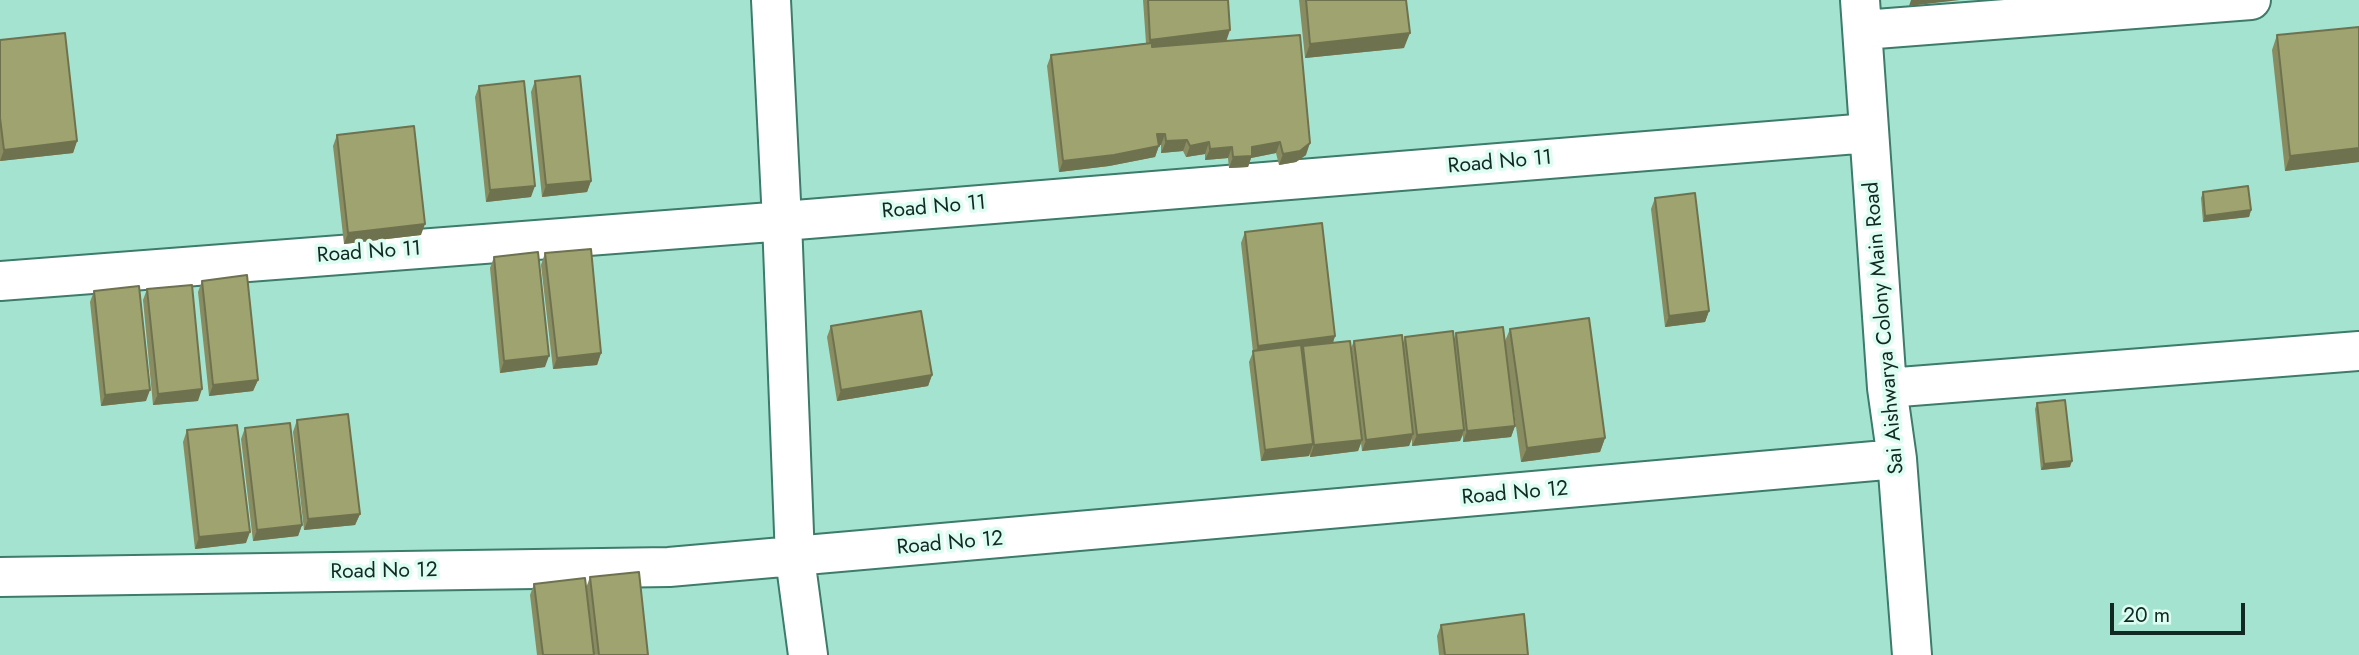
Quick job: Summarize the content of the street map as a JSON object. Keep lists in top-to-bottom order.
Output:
{
  "streets": {
    "street": ["Road No 11", "Sai Aishwarya Colony Main Road", "Road No 12"]
  },
  "crossings": [
    ["Road No 11", "Sai Aishwarya Colony Main Road"],
    ["Sai Aishwarya Colony Main Road", "Road No 12"]
  ],
  "scale_bar": "20 m"
}
